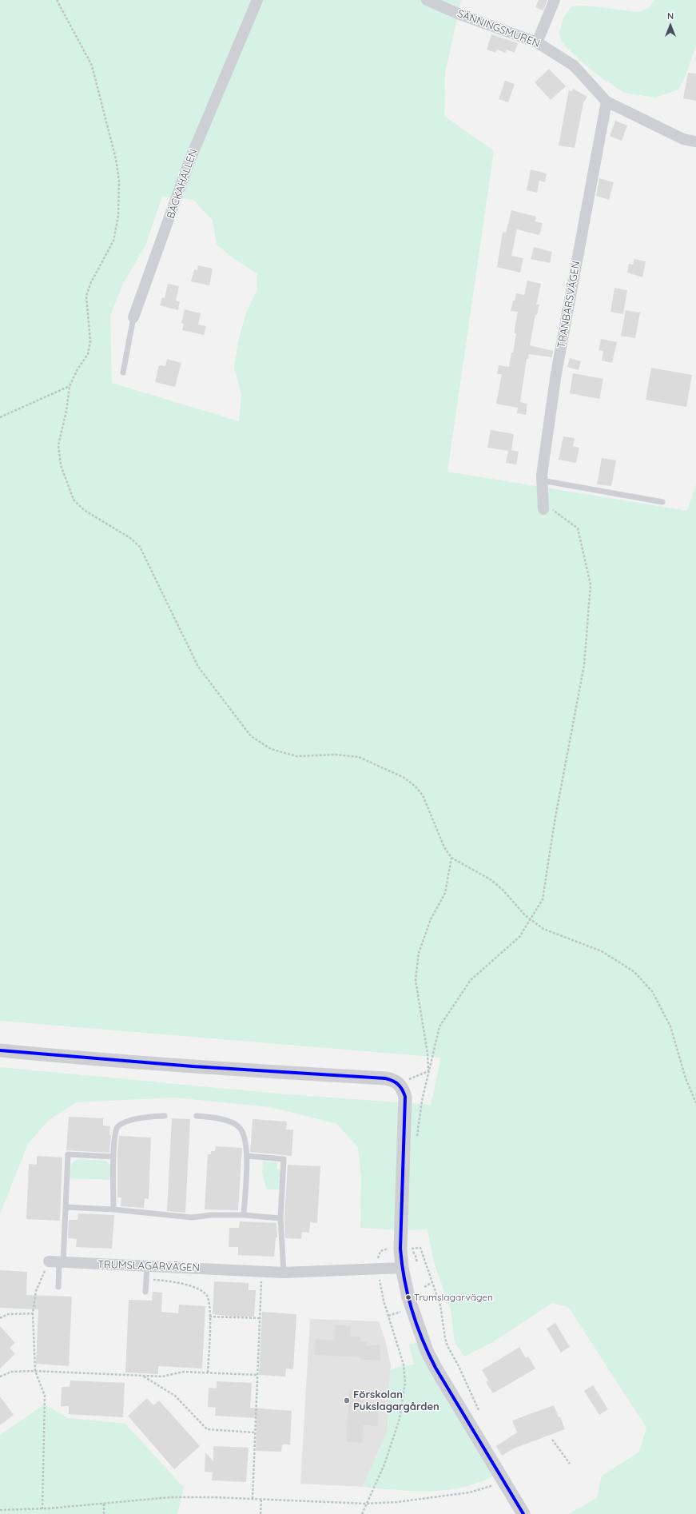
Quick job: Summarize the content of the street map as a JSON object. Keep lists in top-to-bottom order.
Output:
{
  "streets": {
    "street": [
      "SÄNNINGSMUREN",
      "BÄCKAHÄLLEN",
      "TRANBÄRSVÄGEN",
      "TRUMSLAGARVÄGEN"
    ]
  },
  "crossings": [
    ["SÄNNINGSMUREN", "TRANBÄRSVÄGEN"]
  ],
  "places": ["Trumslagarvägen", "Förskolan Pukslagargården"],
  "north": "top"
}
